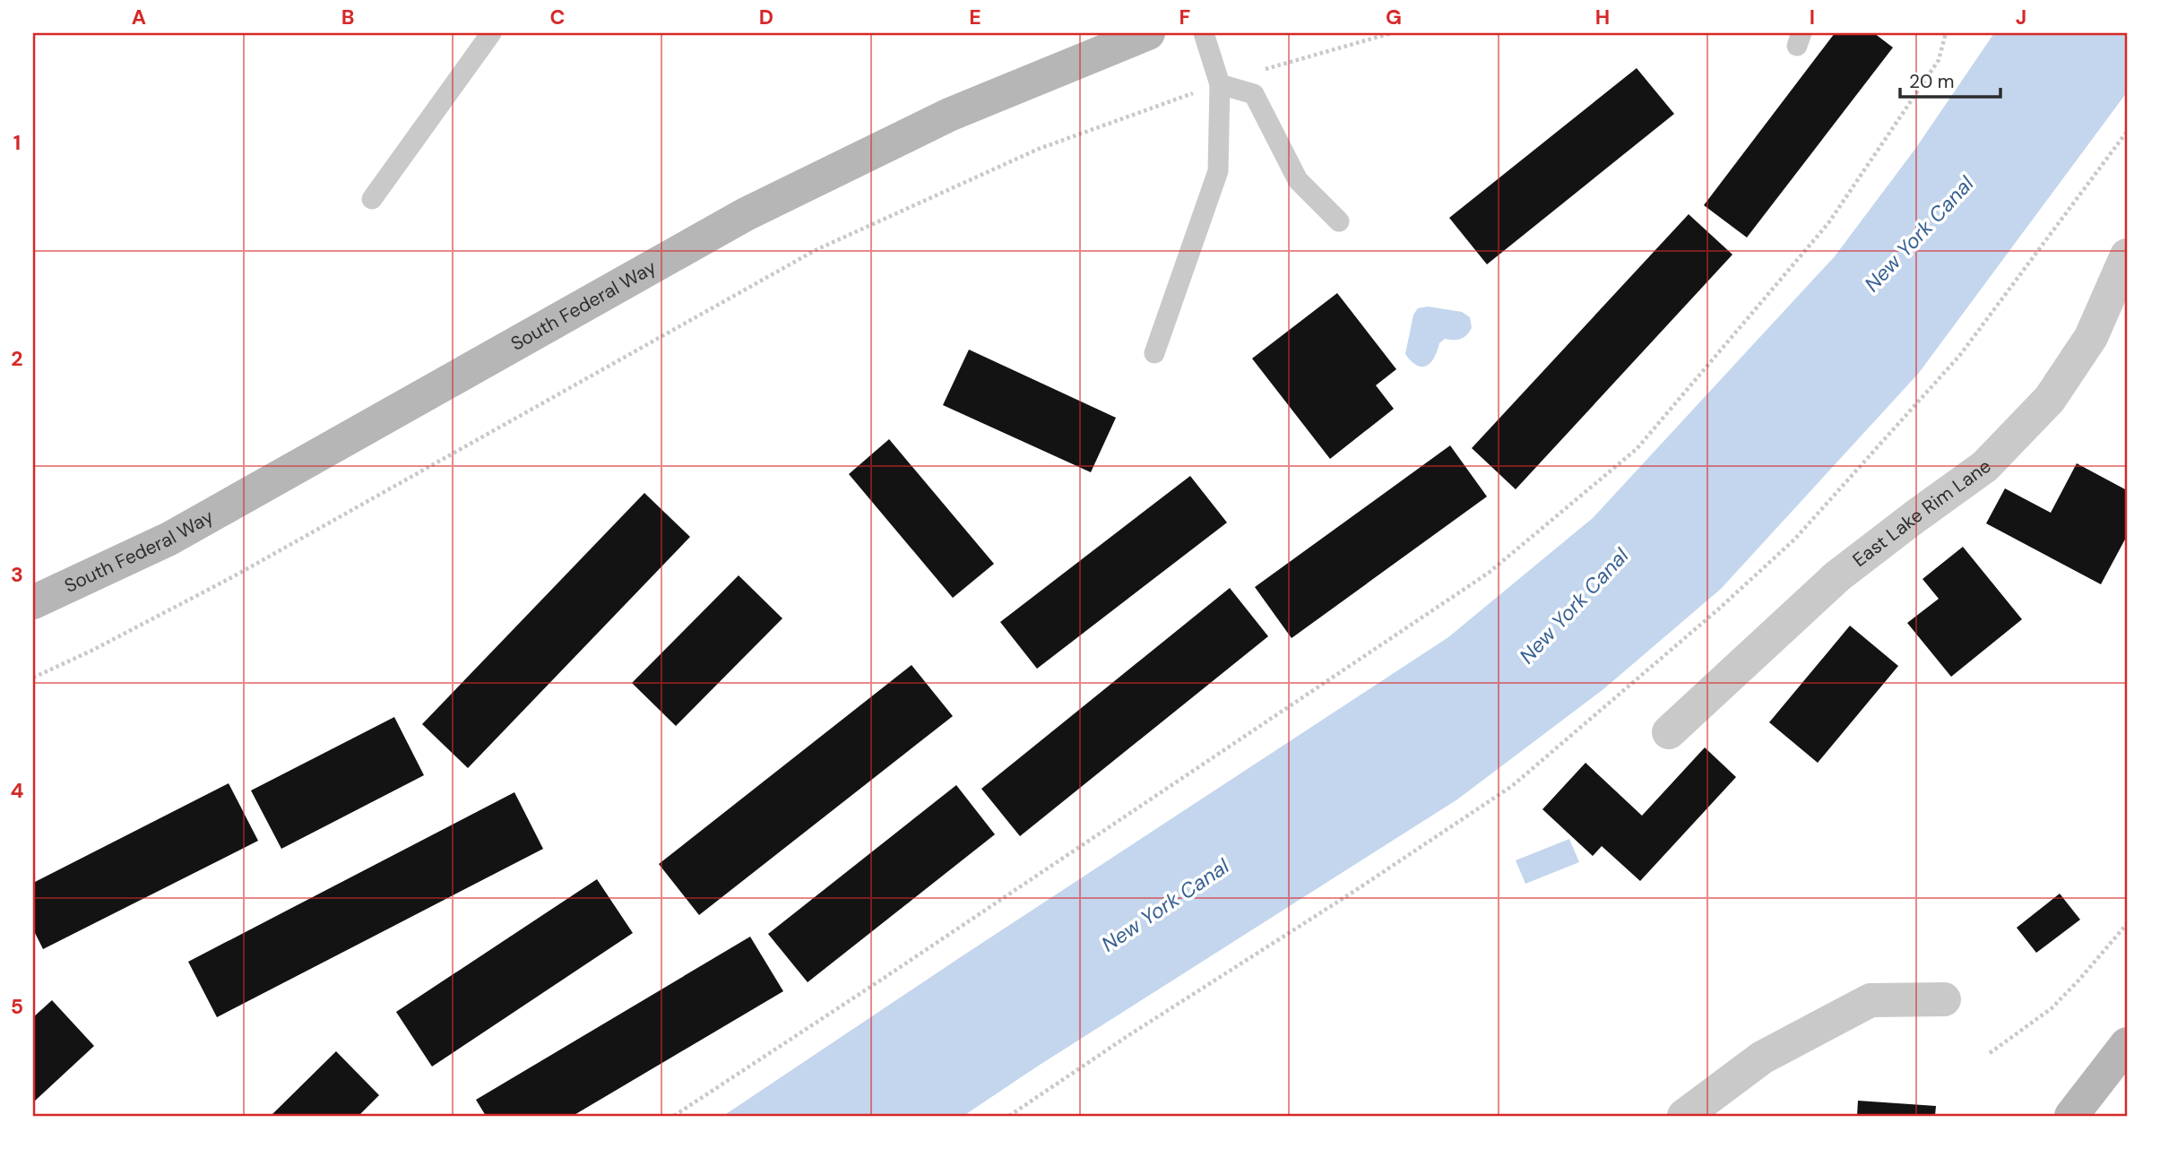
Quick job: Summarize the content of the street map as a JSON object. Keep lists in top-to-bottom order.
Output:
{
  "streets": {
    "main road": ["South Federal Way"],
    "street": ["East Lake Rim Lane"]
  },
  "water": ["New York Canal"],
  "scale_bar": "20 m",
  "grid": {
    "columns": [
      "A",
      "B",
      "C",
      "D",
      "E",
      "F",
      "G",
      "H",
      "I",
      "J"
    ],
    "rows": [
      "1",
      "2",
      "3",
      "4",
      "5"
    ]
  }
}
